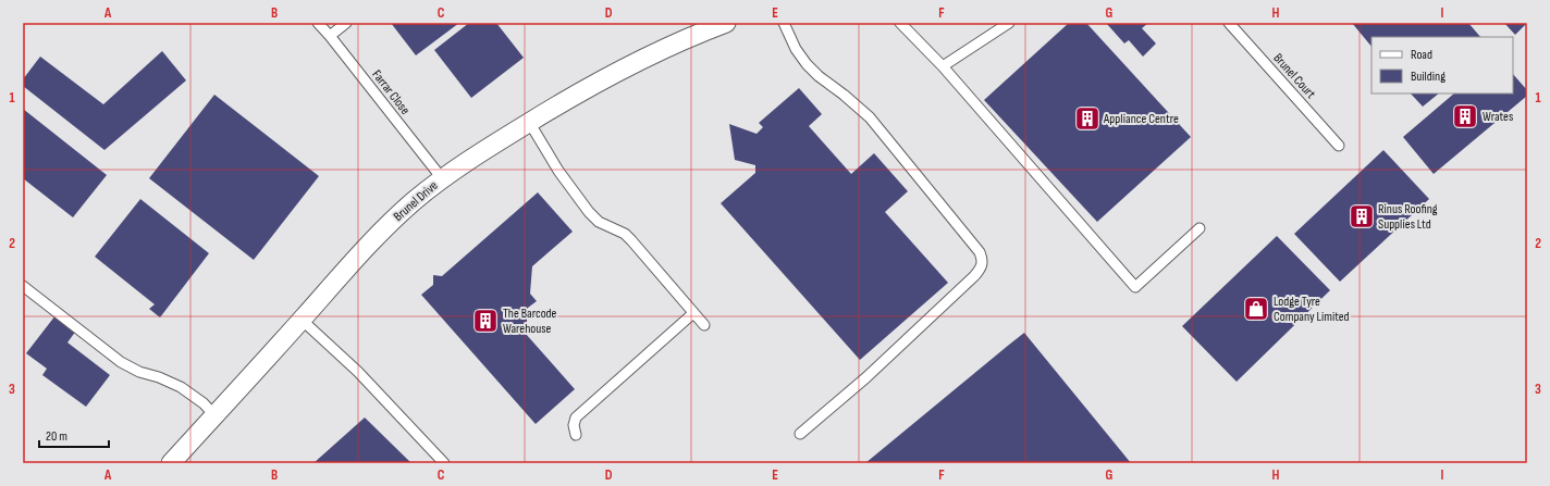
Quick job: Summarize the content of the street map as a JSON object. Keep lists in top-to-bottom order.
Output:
{
  "streets": {
    "street": ["Brunel Drive"],
    "lane": ["Brunel Court", "Farrar Close"]
  },
  "crossings": [
    ["Farrar Close", "Brunel Drive"]
  ],
  "places": {
    "building": [
      "Wrates",
      "Appliance Centre",
      "Rinus Roofing Supplies Ltd",
      "The Barcode Warehouse"
    ],
    "shop": ["Lodge Tyre Company Limited"]
  },
  "legend": ["Road", "Building"],
  "scale_bar": "20 m",
  "grid": {
    "columns": [
      "A",
      "B",
      "C",
      "D",
      "E",
      "F",
      "G",
      "H",
      "I"
    ],
    "rows": ["1", "2", "3"]
  }
}
